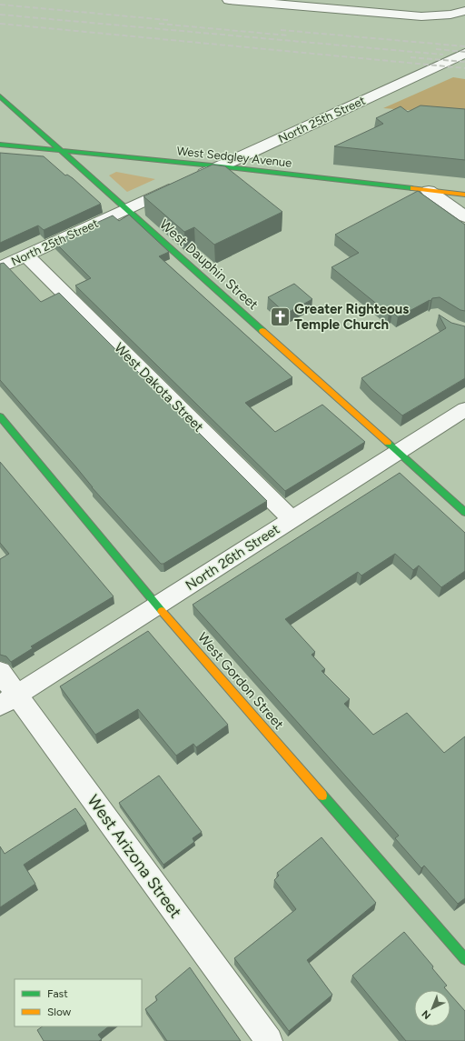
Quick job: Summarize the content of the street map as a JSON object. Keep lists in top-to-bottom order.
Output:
{
  "streets": {
    "street": [
      "North 25th Street",
      "West Sedgley Avenue",
      "West Dauphin Street",
      "West Dakota Street",
      "North 26th Street",
      "West Gordon Street",
      "West Arizona Street"
    ]
  },
  "crossings": [
    ["North 25th Street", "West Sedgley Avenue"],
    ["North 25th Street", "West Dauphin Street"],
    ["North 25th Street", "West Dakota Street"],
    ["West Sedgley Avenue", "West Dauphin Street"],
    ["West Dauphin Street", "North 26th Street"],
    ["West Dakota Street", "North 26th Street"],
    ["North 26th Street", "West Gordon Street"],
    ["North 26th Street", "West Arizona Street"]
  ],
  "places": {
    "church": ["Greater Righteous Temple Church"]
  },
  "legend": ["Fast", "Slow"],
  "north": "bottom left"
}
